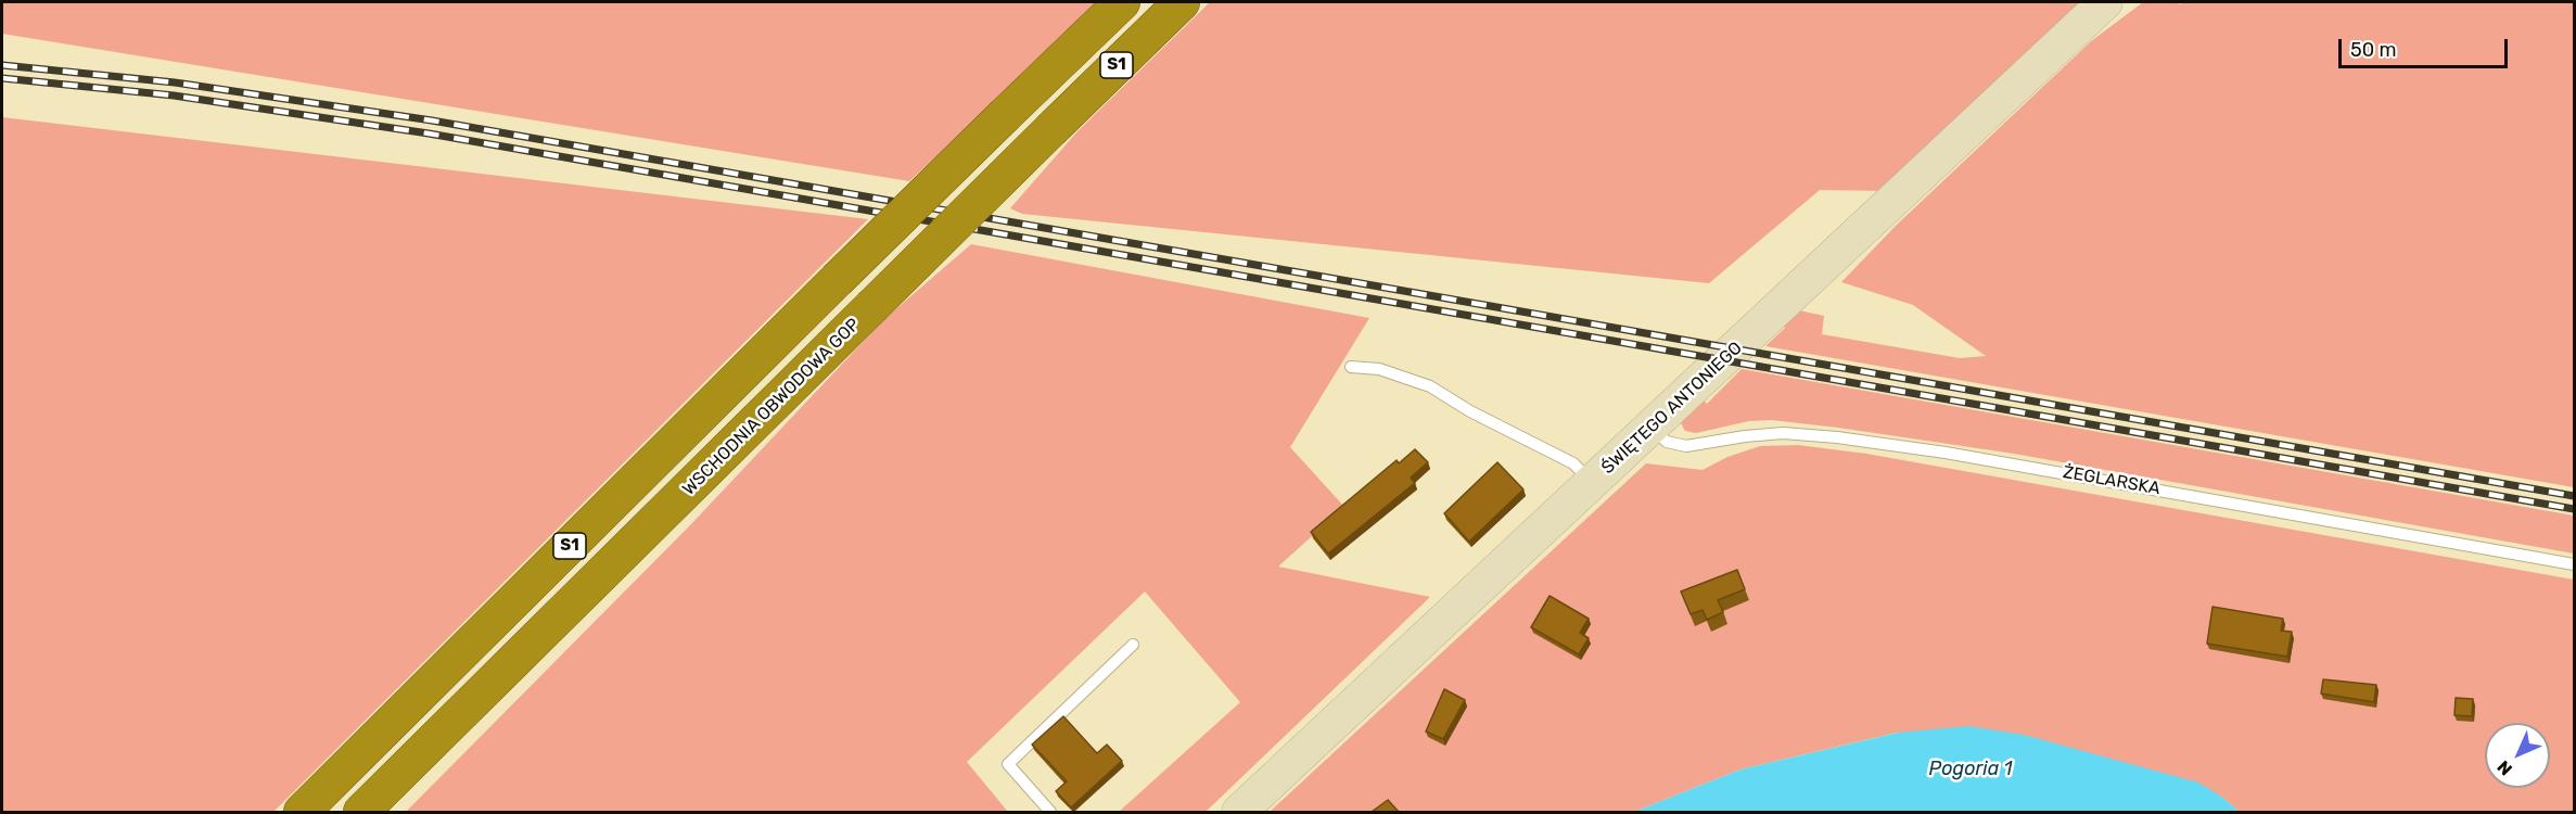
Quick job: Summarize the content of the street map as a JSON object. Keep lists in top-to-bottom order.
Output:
{
  "streets": {
    "highway": ["S1", "WSCHODNIA OBWODOWA GOP"],
    "street": ["ŚWIĘTEGO ANTONIEGO"],
    "lane": ["ŻEGLARSKA"]
  },
  "crossings": [
    ["ŚWIĘTEGO ANTONIEGO", "ŻEGLARSKA"]
  ],
  "water": ["Pogoria 1"],
  "scale_bar": "50 m",
  "north": "bottom left"
}
